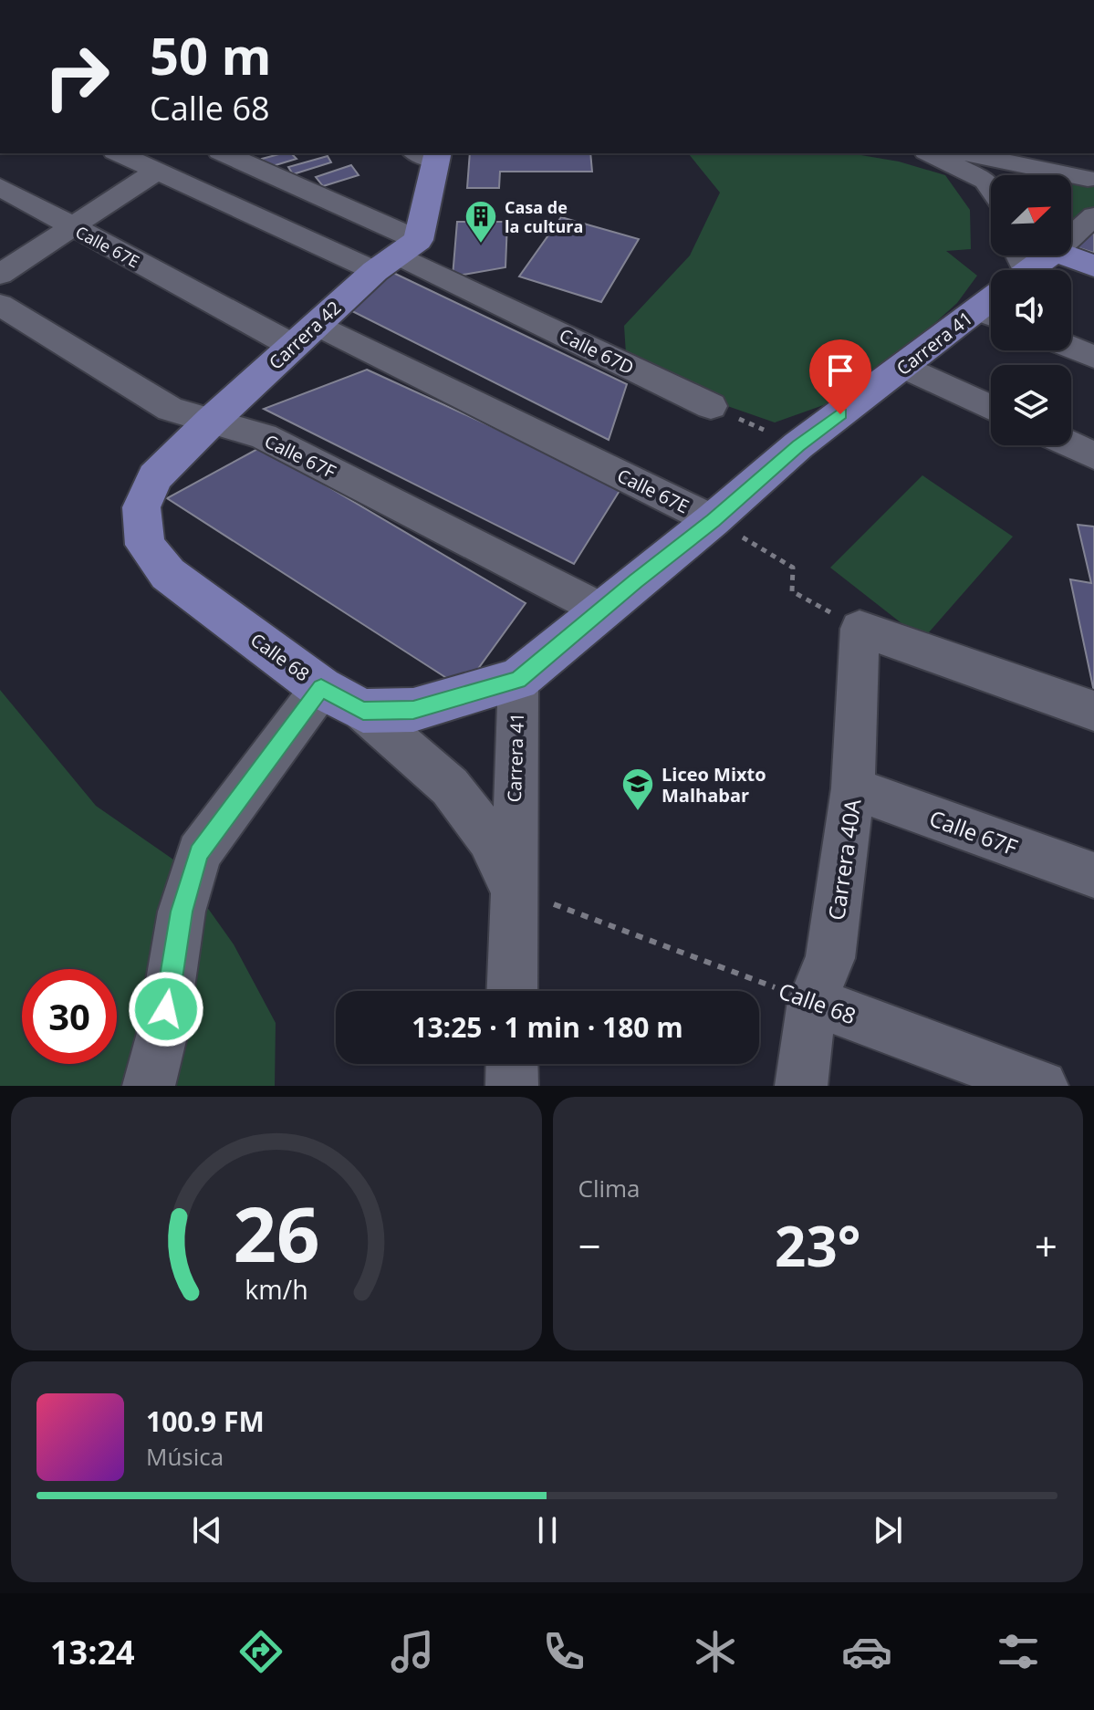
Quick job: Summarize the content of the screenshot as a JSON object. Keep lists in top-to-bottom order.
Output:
{
  "streets": {
    "main road": ["Carrera 42", "Carrera 41", "Calle 68"],
    "street": [
      "Calle 67E",
      "Calle 67D",
      "Calle 67F",
      "Carrera 40A"
    ]
  },
  "crossings": [
    ["Calle 67E", "Carrera 42"],
    ["Calle 67E", "Carrera 41"],
    ["Carrera 42", "Calle 67D"],
    ["Carrera 42", "Calle 67F"],
    ["Carrera 42", "Calle 68"],
    ["Carrera 41", "Calle 67F"],
    ["Carrera 41", "Calle 68"],
    ["Calle 67F", "Carrera 40A"],
    ["Calle 68", "Carrera 40A"]
  ],
  "places": {
    "building": ["Casa de la cultura"],
    "school or university": ["Liceo Mixto Malhabar"]
  },
  "north": "top right",
  "page": {
    "turn": ["50 m", "Calle 68"],
    "limit": "30",
    "trip": "13:25 · 1 min · 180 m",
    "tile": "Clima",
    "heat": ["−", "23°", "+"],
    "song": ["100.9 FM", "Música"],
    "tabs": "13:24",
    "gauge": ["26", "km/h"]
  }
}
